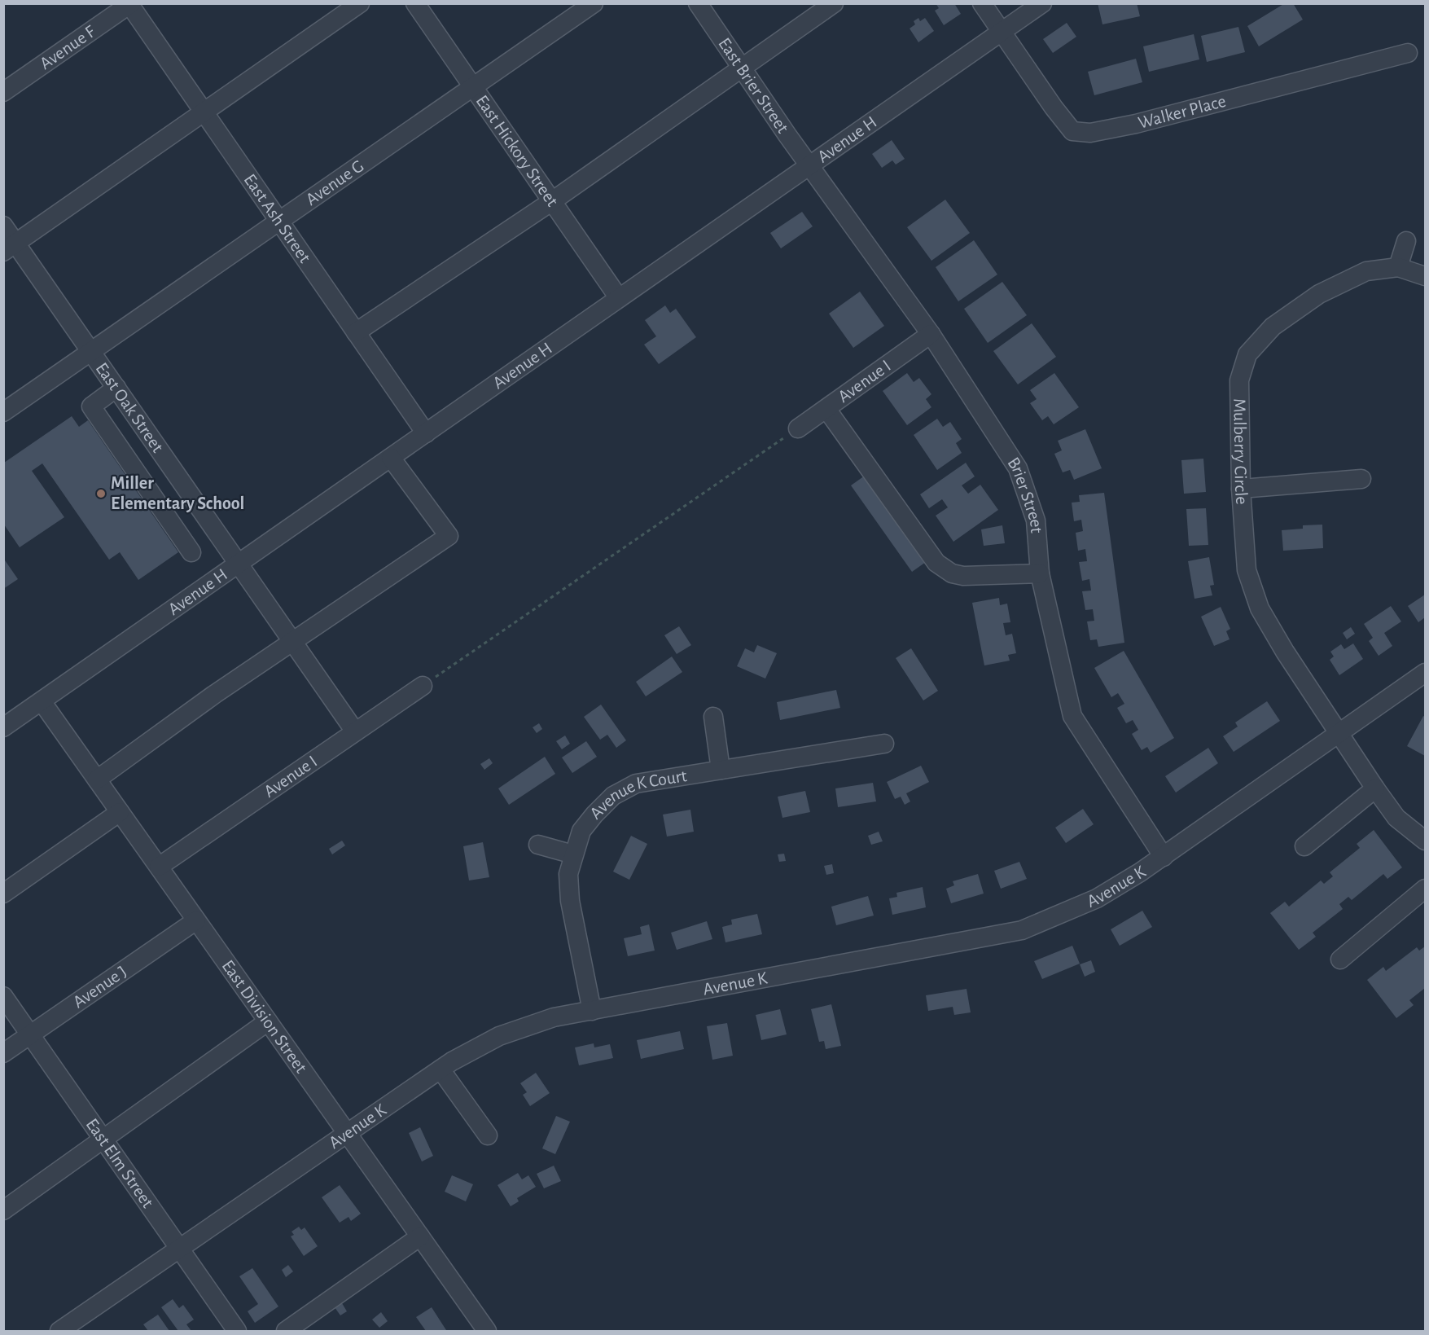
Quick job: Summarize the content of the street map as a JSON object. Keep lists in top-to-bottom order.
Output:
{
  "streets": {
    "street": [
      "Avenue F",
      "East Brier Street",
      "Walker Place",
      "Avenue H",
      "East Hickory Street",
      "Avenue G",
      "East Ash Street",
      "Avenue I",
      "East Oak Street",
      "Mulberry Circle",
      "Brier Street",
      "Avenue K Court",
      "Avenue K",
      "Avenue J",
      "East Division Street",
      "East Elm Street"
    ]
  },
  "crossings": [
    ["Avenue F", "East Ash Street"],
    ["East Brier Street", "Avenue H"],
    ["East Brier Street", "Brier Street"],
    ["Walker Place", "Avenue H"],
    ["Avenue H", "East Hickory Street"],
    ["Avenue H", "East Ash Street"],
    ["Avenue H", "East Oak Street"],
    ["Avenue H", "Brier Street"],
    ["Avenue H", "East Division Street"],
    ["East Hickory Street", "Avenue G"],
    ["Avenue G", "East Ash Street"],
    ["Avenue G", "East Oak Street"],
    ["Avenue I", "East Oak Street"],
    ["Avenue I", "Brier Street"],
    ["Avenue I", "East Division Street"],
    ["Mulberry Circle", "Avenue K"],
    ["Brier Street", "Avenue K"],
    ["Avenue K Court", "Avenue K"],
    ["Avenue K", "East Division Street"],
    ["Avenue K", "East Elm Street"],
    ["Avenue J", "East Division Street"],
    ["Avenue J", "East Elm Street"]
  ],
  "places": ["Miller Elementary School"]
}
